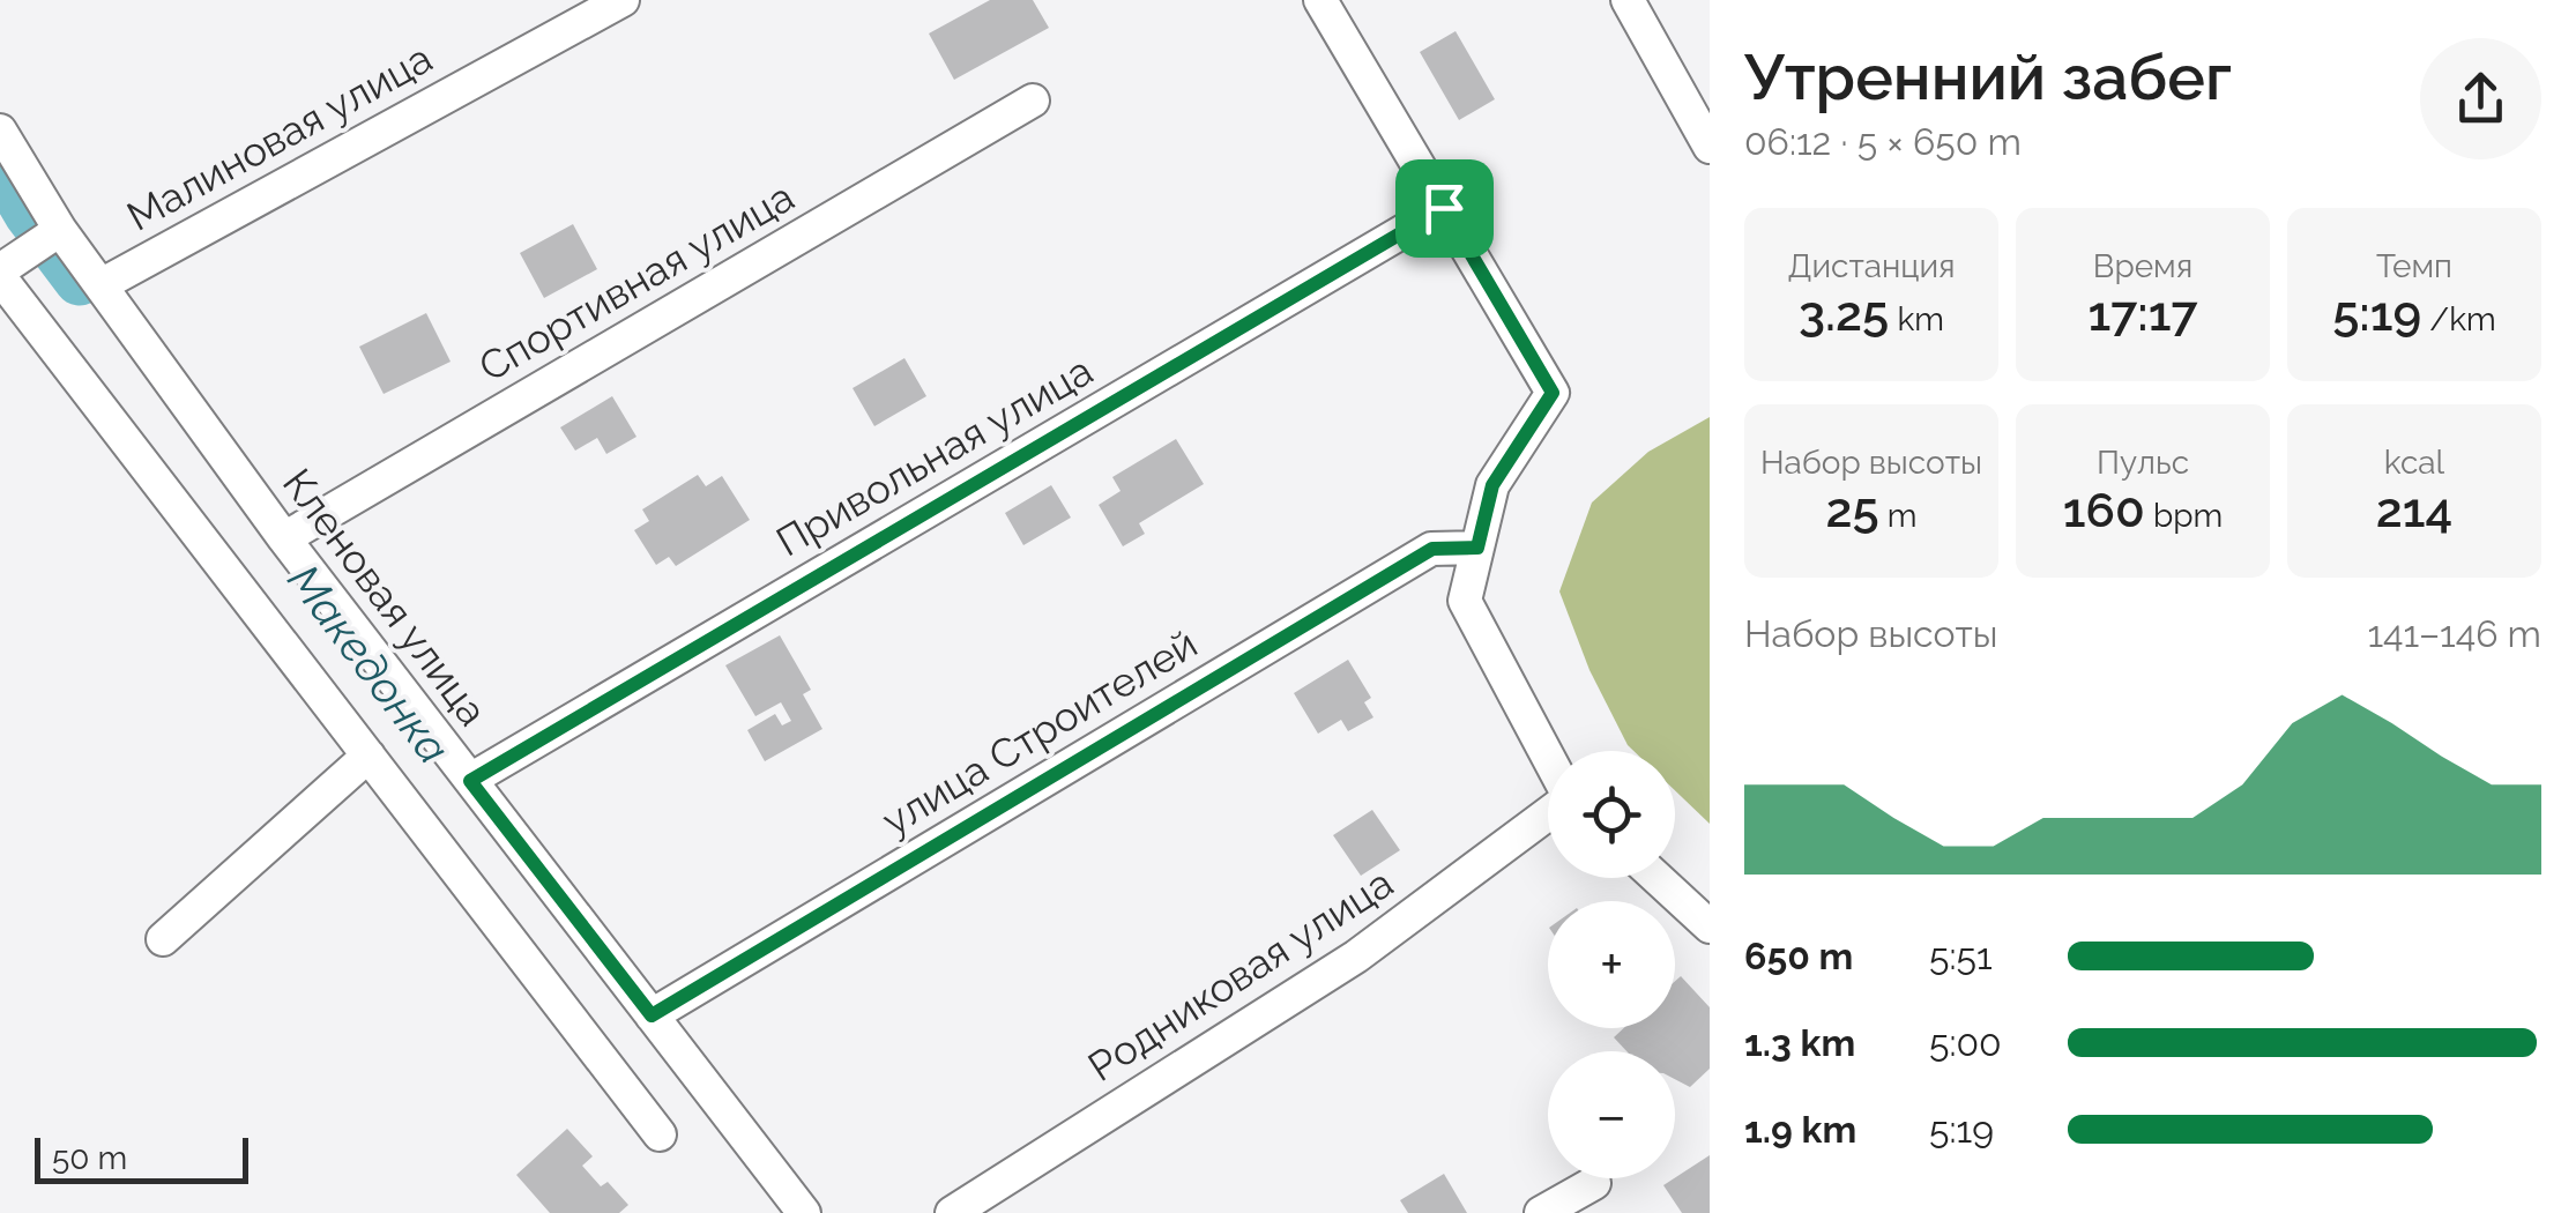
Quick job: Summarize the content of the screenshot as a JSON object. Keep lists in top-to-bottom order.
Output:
{
  "streets": {
    "street": [
      "Малиновая улица",
      "Спортивная улица",
      "Привольная улица",
      "Кленовая улица",
      "улица Строителей",
      "Родниковая улица"
    ]
  },
  "crossings": [
    ["Малиновая улица", "Кленовая улица"],
    ["Спортивная улица", "Кленовая улица"],
    ["Привольная улица", "Кленовая улица"],
    ["Кленовая улица", "улица Строителей"]
  ],
  "water": ["Македонка"],
  "scale_bar": "50 m",
  "page": {
    "heading": ["Утренний забег", "06:12 · 5 × 650 m"],
    "stats": [
      ["Дистанция", "3.25 km"],
      ["Время", "17:17"],
      ["Темп", "5:19 /km"],
      ["Набор высоты", "25 m"],
      ["Пульс", "160 bpm"],
      ["kcal", "214"]
    ],
    "chart": ["Набор высоты", "141–146 m"],
    "map_buttons": ["+", "−"],
    "list": [
      {
        "name": "650 m",
        "note": "5:51"
      },
      {
        "name": "1.3 km",
        "note": "5:00"
      },
      {
        "name": "1.9 km",
        "note": "5:19"
      }
    ],
    "scale": "50 m"
  }
}
